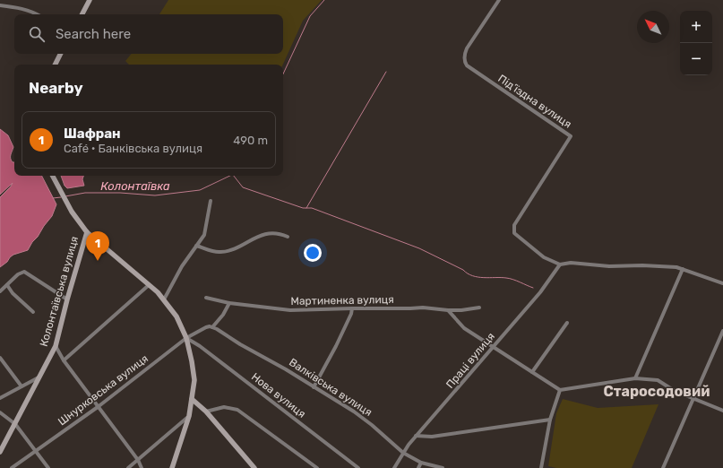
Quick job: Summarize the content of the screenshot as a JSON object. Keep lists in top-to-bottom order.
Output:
{
  "streets": {
    "main road": ["Колонтаївська вулиця"],
    "street": [
      "Під’їздна вулиця",
      "Мартиненка вулиця",
      "Праці вулиця",
      "Валківська вулиця",
      "Шнурковська вулиця",
      "Нова вулиця"
    ]
  },
  "crossings": [
    ["Під’їздна вулиця", "Праці вулиця"],
    ["Праці вулиця", "Валківська вулиця"],
    ["Валківська вулиця", "Шнурковська вулиця"],
    ["Шнурковська вулиця", "Нова вулиця"]
  ],
  "districts": ["Старосодовий"],
  "water": ["Колонтаївка"],
  "north": "top left",
  "page": {
    "map_buttons": ["+", "−"],
    "search": "Search here",
    "heading": "Nearby",
    "list": [
      {
        "mark": "1",
        "name": "Шафран",
        "note": "Café · Банківська вулиця",
        "value": "490 m"
      }
    ],
    "pins": "1"
  }
}
